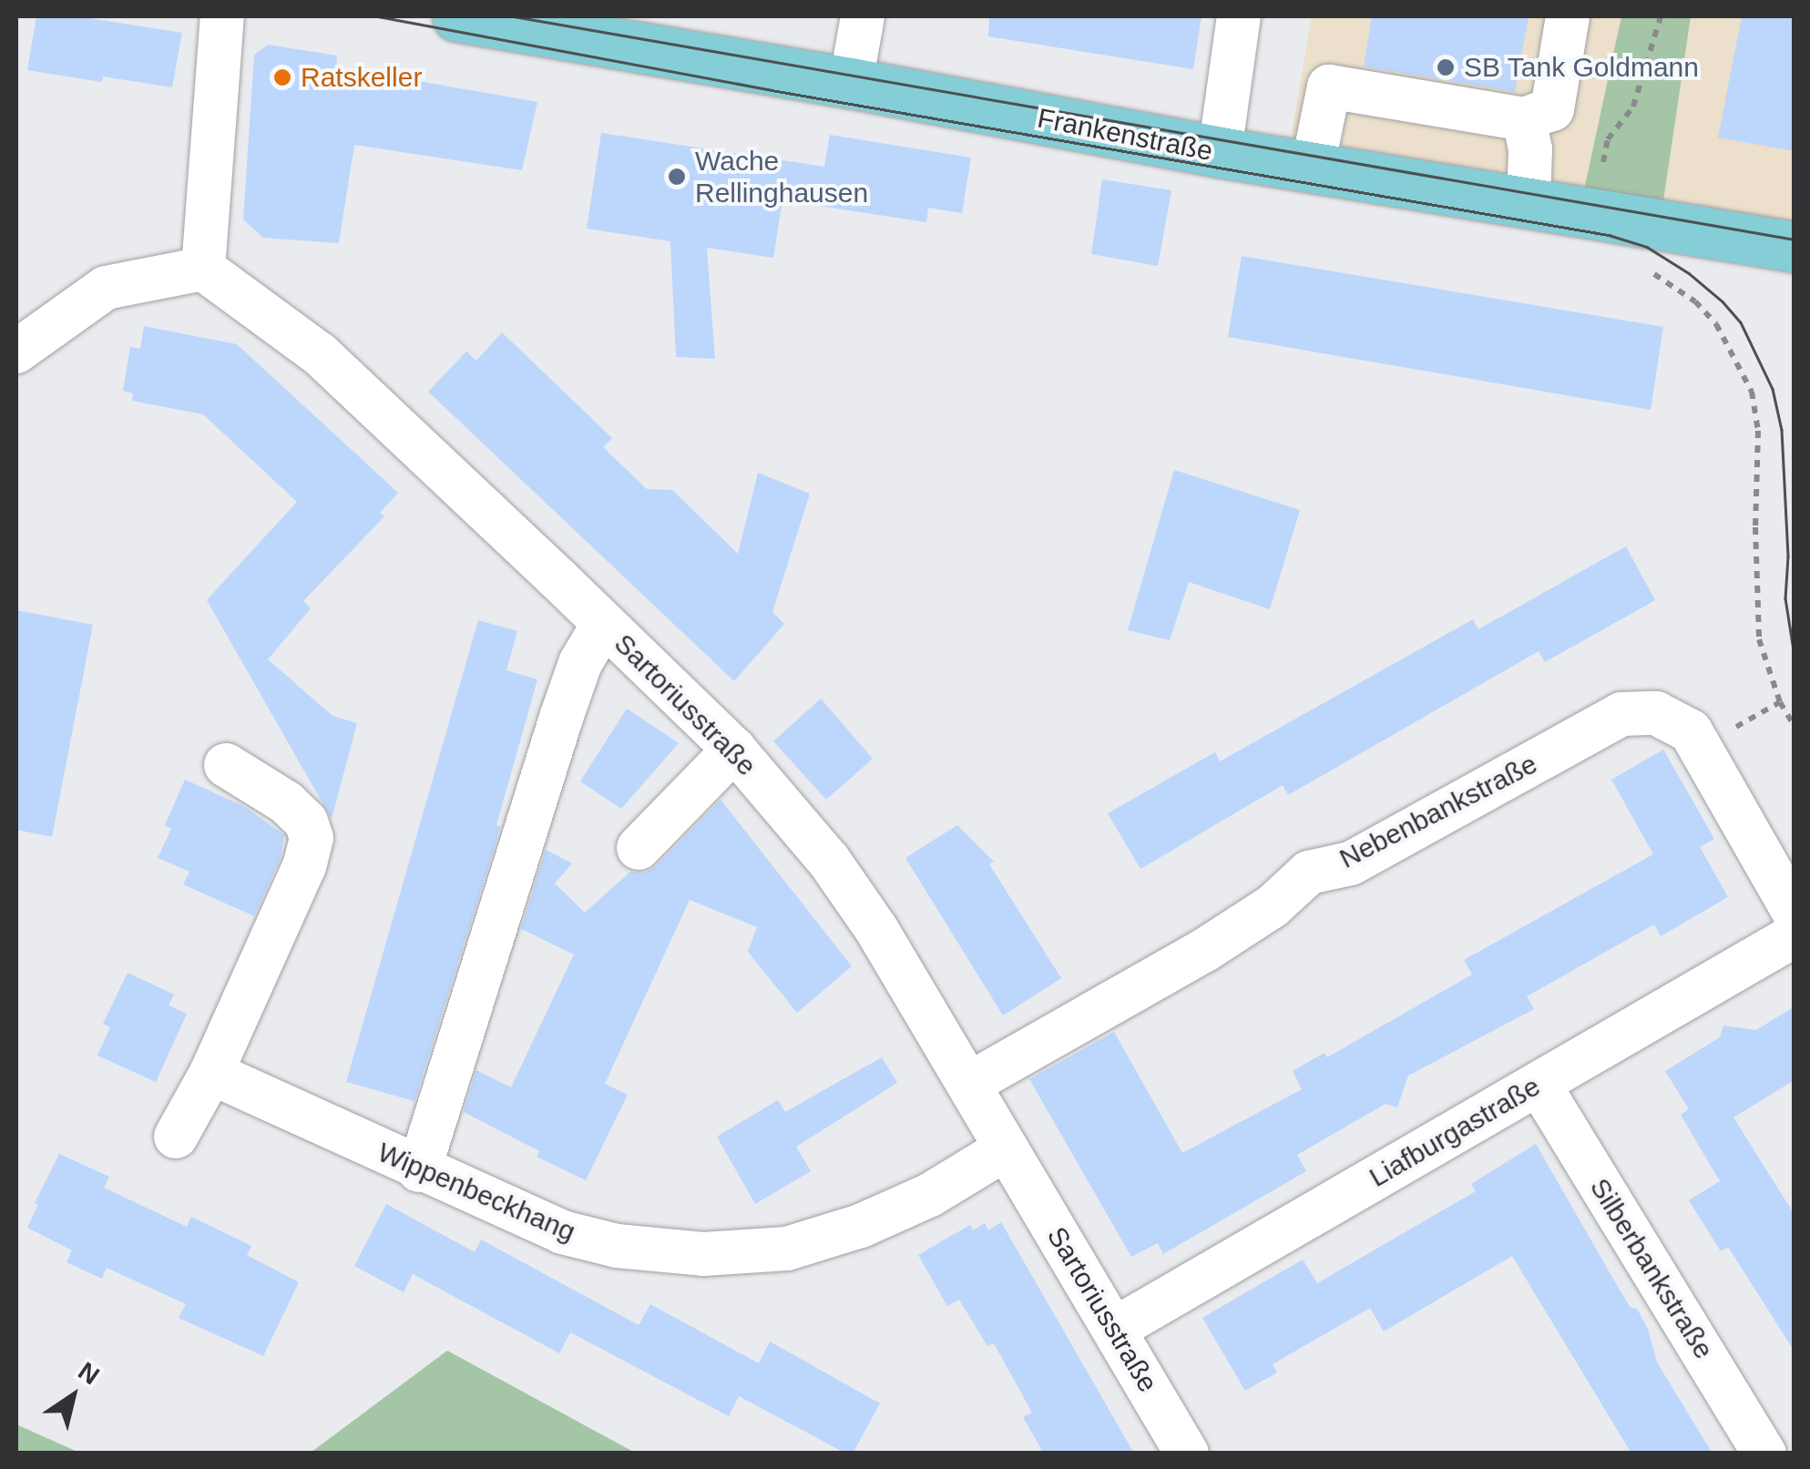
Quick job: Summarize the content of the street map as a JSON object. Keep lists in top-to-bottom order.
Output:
{
  "streets": {
    "main road": ["Frankenstraße"],
    "street": [
      "Sartoriusstraße",
      "Nebenbankstraße",
      "Liafburgastraße",
      "Wippenbeckhang",
      "Silberbankstraße"
    ]
  },
  "crossings": [
    ["Sartoriusstraße", "Nebenbankstraße"],
    ["Sartoriusstraße", "Liafburgastraße"],
    ["Sartoriusstraße", "Wippenbeckhang"],
    ["Liafburgastraße", "Silberbankstraße"]
  ],
  "places": ["SB Tank Goldmann", "Ratskeller", "Wache Rellinghausen"],
  "north": "top right"
}
